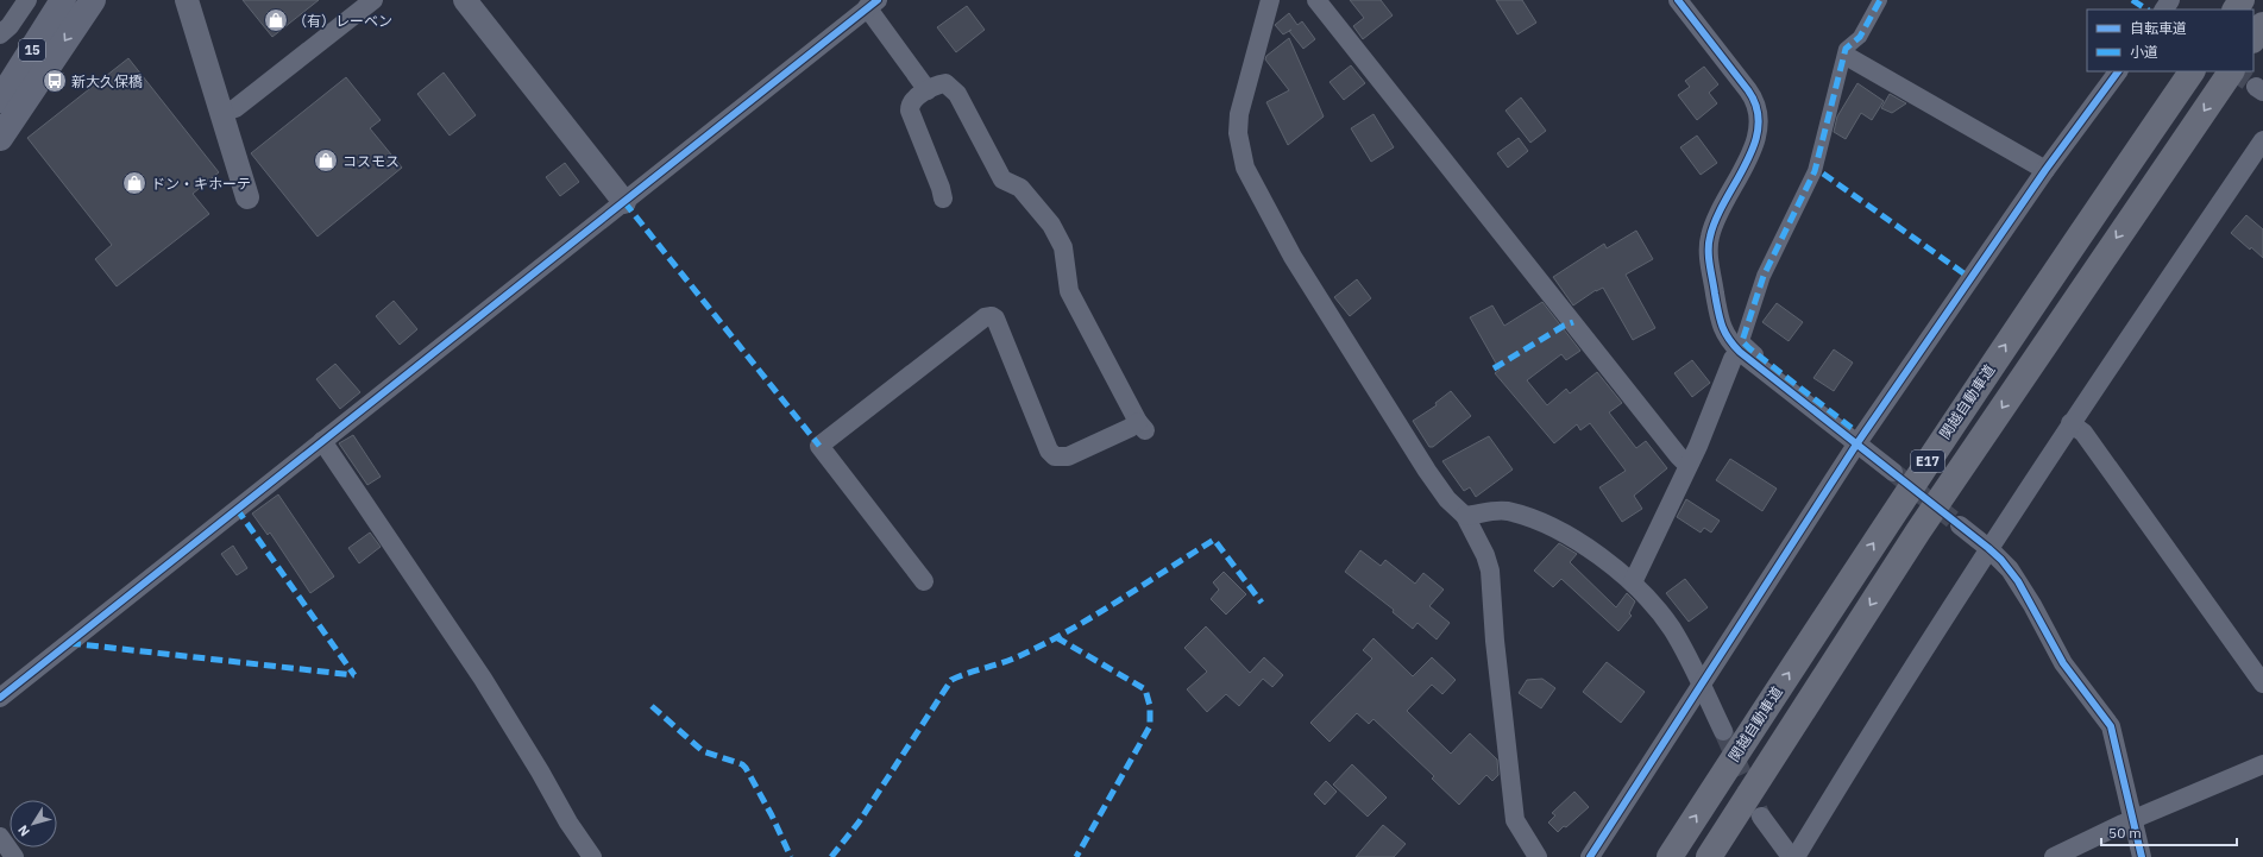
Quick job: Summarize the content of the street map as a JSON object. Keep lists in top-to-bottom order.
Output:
{
  "streets": {
    "highway": ["関越自動車道", "E17"],
    "main road": ["15"]
  },
  "places": {
    "shop": ["（有）レーベン", "コスモス", "ドン・キホーテ"],
    "bus stop": ["新大久保橋"]
  },
  "legend": ["自転車道", "小道"],
  "scale_bar": "50 m",
  "north": "bottom left"
}
